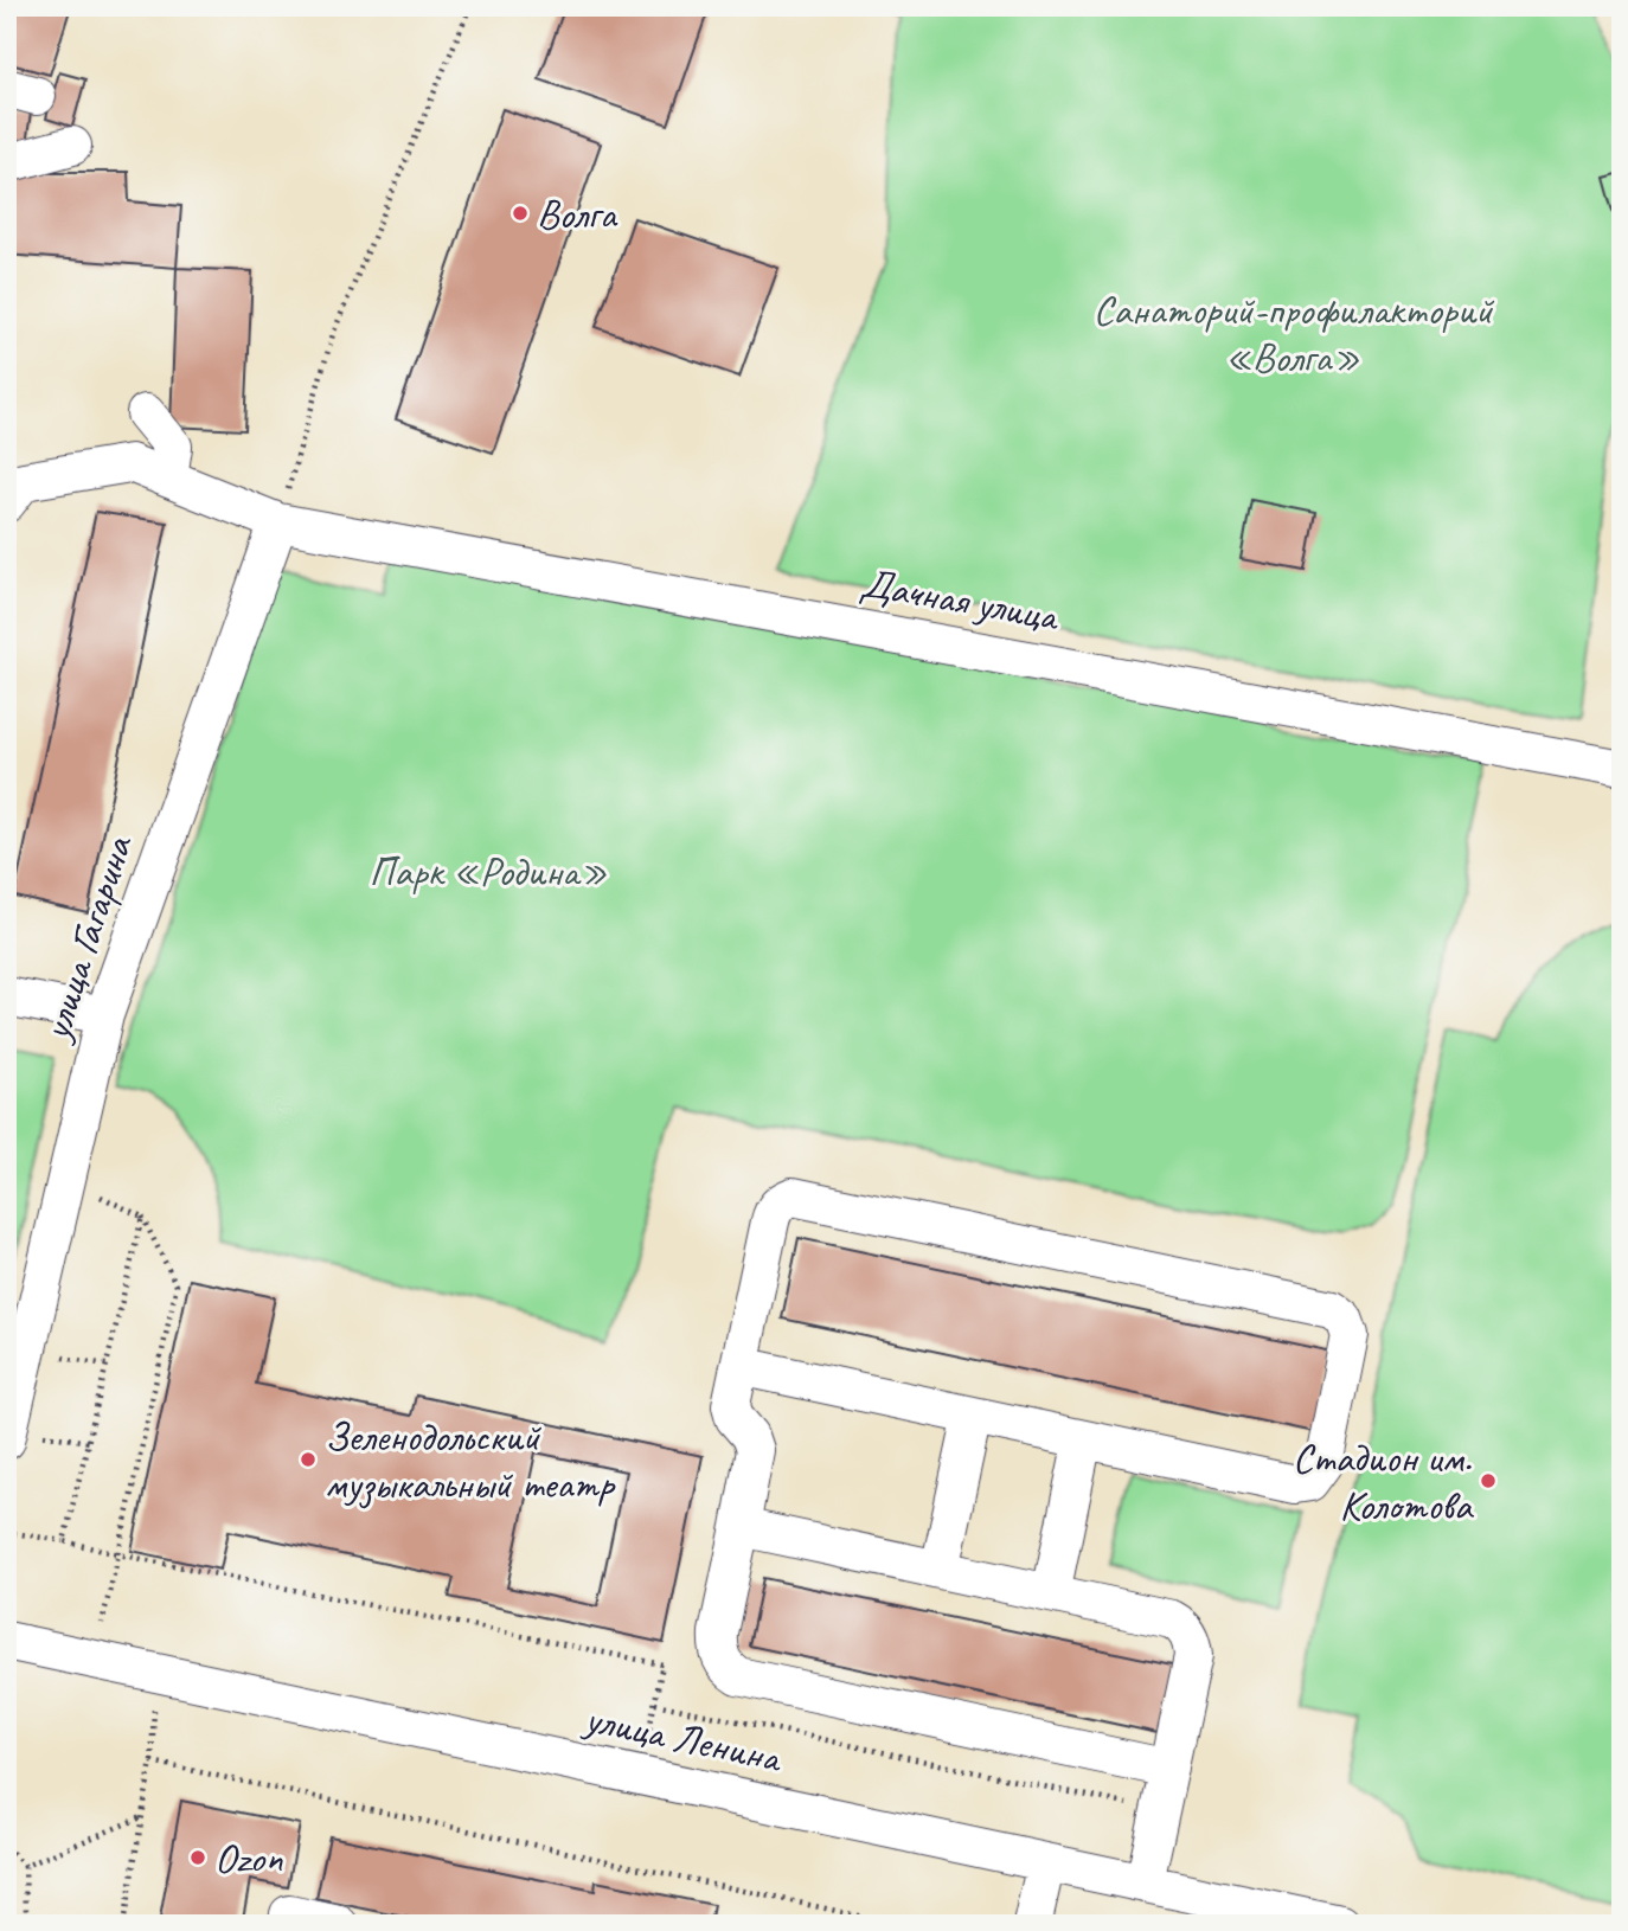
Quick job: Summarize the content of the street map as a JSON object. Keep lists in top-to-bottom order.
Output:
{
  "streets": {
    "street": ["Дачная улица", "улица Гагарина", "улица Ленина"]
  },
  "crossings": [
    ["Дачная улица", "улица Гагарина"]
  ],
  "parks": ["Санаторий-профилакторий «Волга»", "Парк «Родина»"],
  "places": [
    "Волга",
    "Зеленодольский музыкальный театр",
    "Стадион им. Колотова",
    "Ozon"
  ]
}
